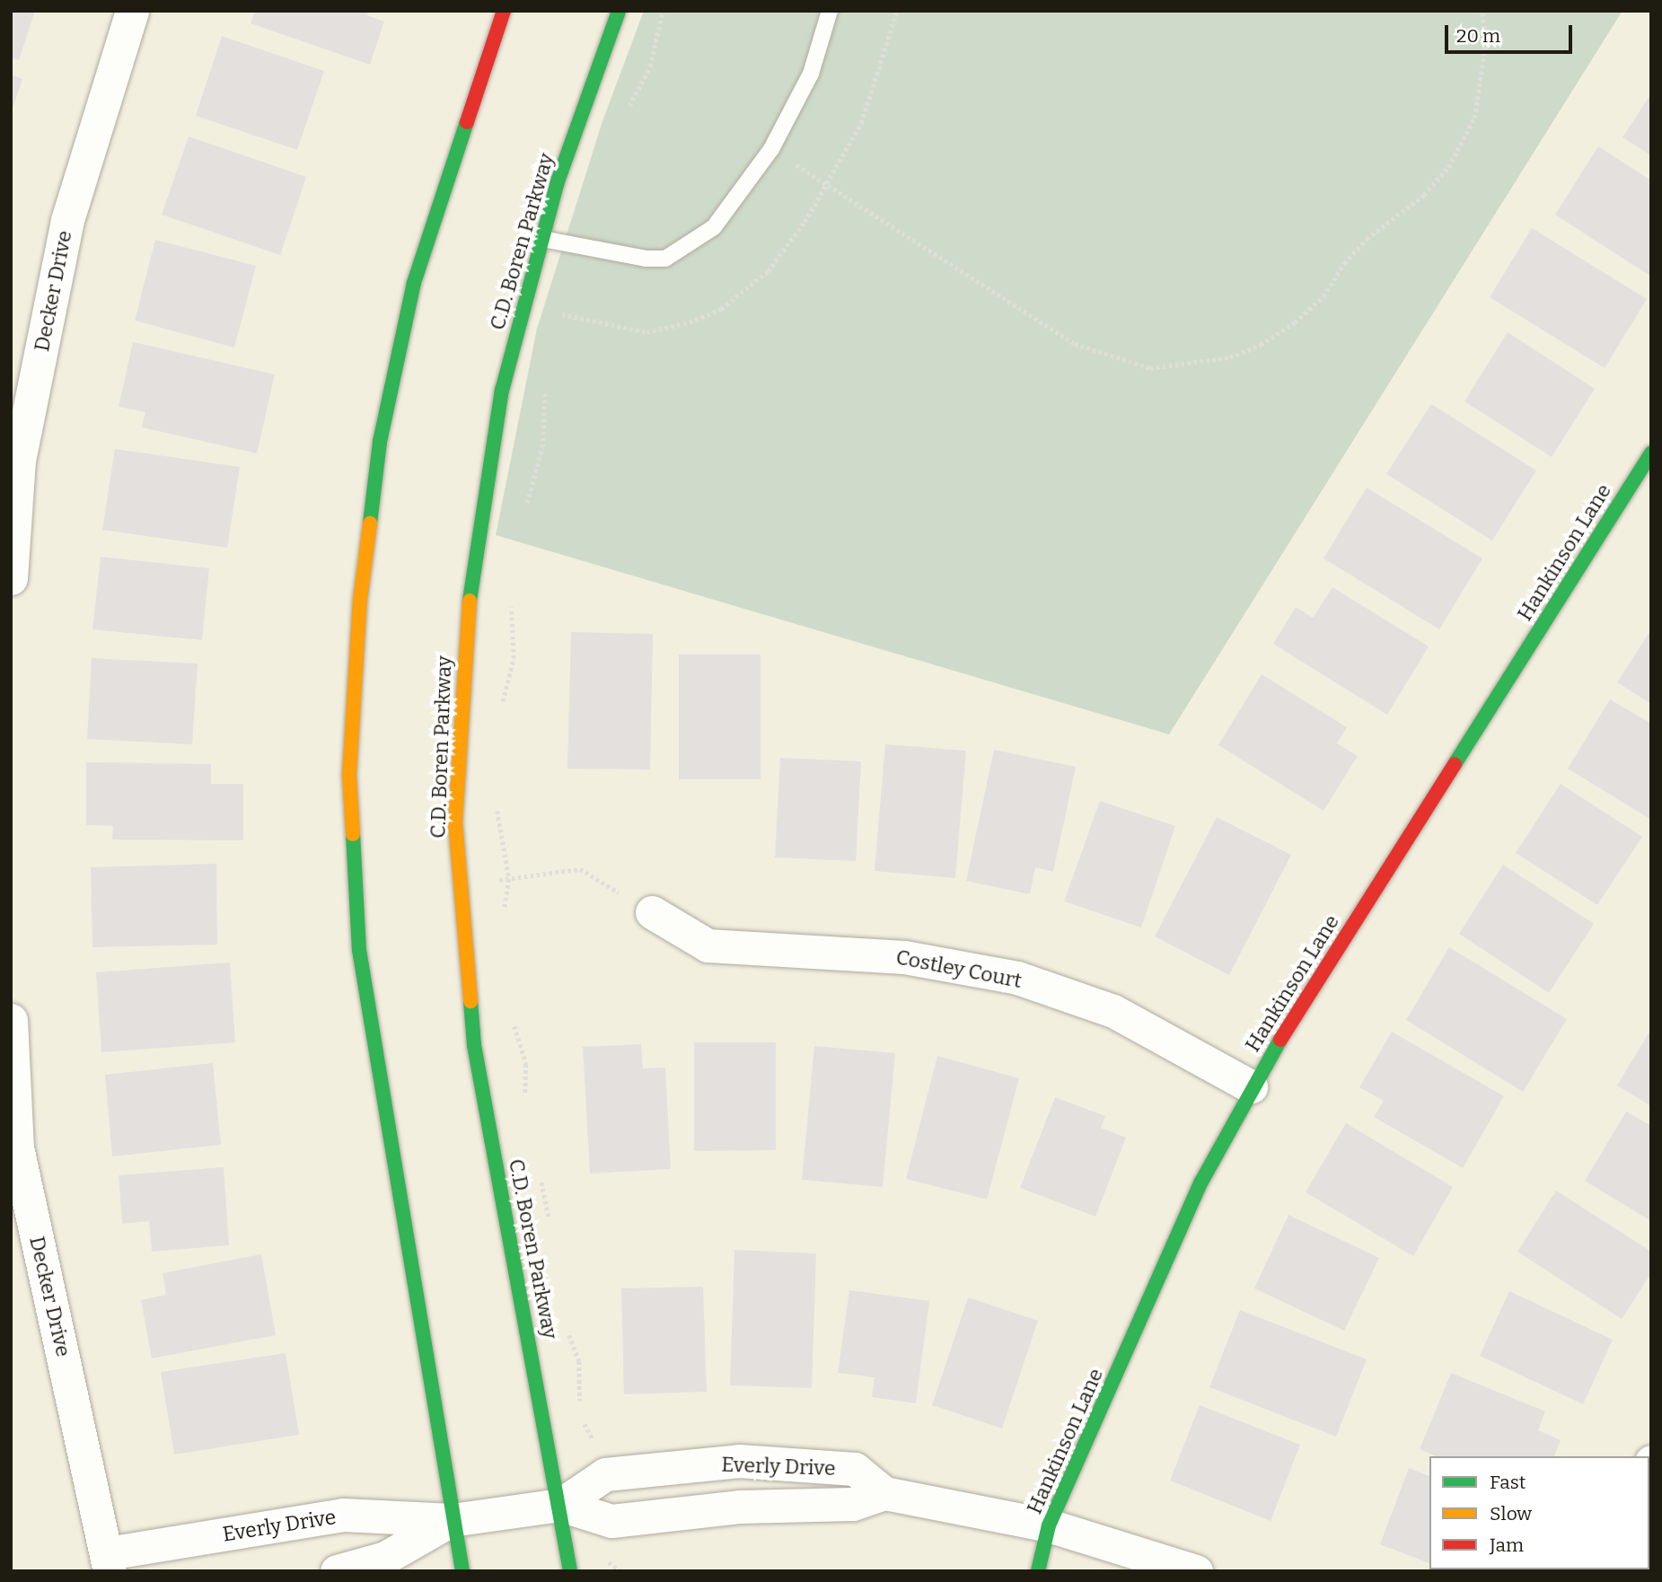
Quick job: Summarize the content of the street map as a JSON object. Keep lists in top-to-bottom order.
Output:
{
  "streets": {
    "street": [
      "C.D. Boren Parkway",
      "Decker Drive",
      "Hankinson Lane",
      "Costley Court",
      "Everly Drive"
    ]
  },
  "crossings": [
    ["C.D. Boren Parkway", "Everly Drive"],
    ["Decker Drive", "Everly Drive"],
    ["Hankinson Lane", "Costley Court"],
    ["Hankinson Lane", "Everly Drive"]
  ],
  "legend": ["Fast", "Slow", "Jam"],
  "scale_bar": "20 m"
}
